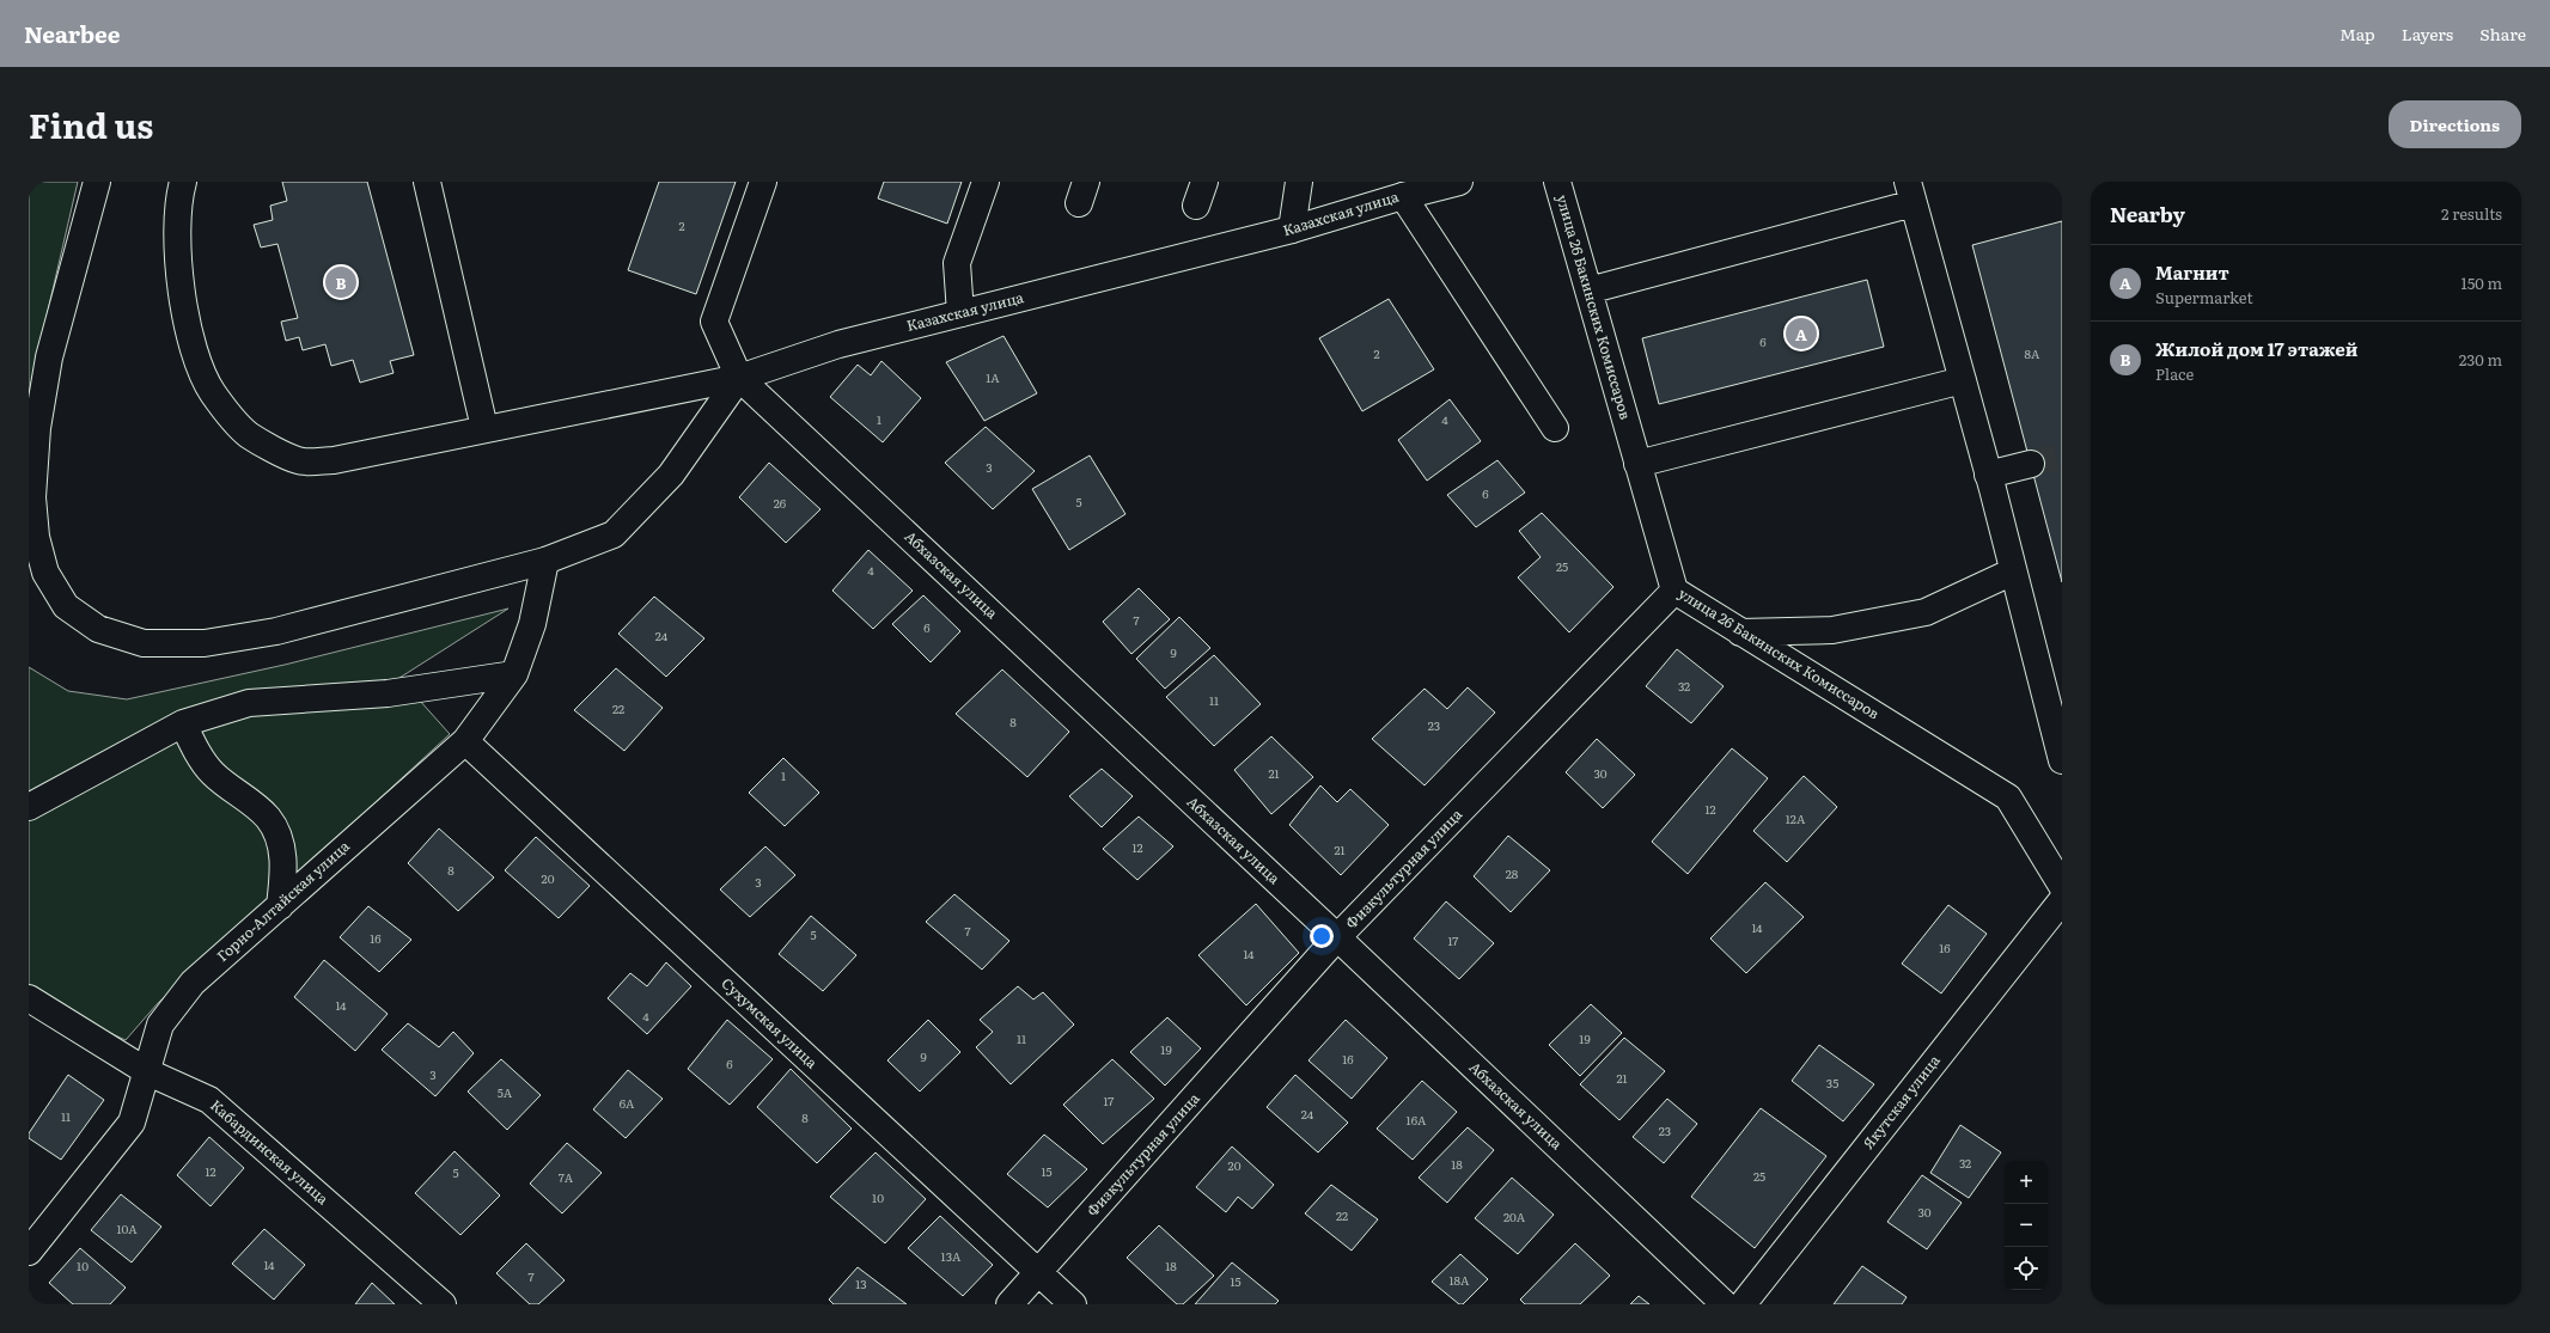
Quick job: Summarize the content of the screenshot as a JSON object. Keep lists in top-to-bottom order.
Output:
{
  "streets": {
    "street": [
      "Казахская улица",
      "улица 26 Бакинских Комиссаров",
      "Абхазская улица",
      "Физкультурная улица",
      "Горно-Алтайская улица",
      "Сухумская улица",
      "Якутская улица",
      "Кабардинская улица"
    ]
  },
  "crossings": [
    ["Казахская улица", "Абхазская улица"],
    ["улица 26 Бакинских Комиссаров", "Физкультурная улица"],
    ["Абхазская улица", "Физкультурная улица"],
    ["Физкультурная улица", "Сухумская улица"],
    ["Горно-Алтайская улица", "Сухумская улица"],
    ["Горно-Алтайская улица", "Кабардинская улица"]
  ],
  "house_numbers": [
    "2",
    "6",
    "2",
    "8А",
    "1А",
    "1",
    "4",
    "3",
    "6",
    "5",
    "26",
    "25",
    "4",
    "7",
    "6",
    "24",
    "9",
    "32",
    "11",
    "22",
    "8",
    "23",
    "21",
    "30",
    "1",
    "12",
    "12А",
    "12",
    "21",
    "8",
    "28",
    "20",
    "3",
    "14",
    "7",
    "5",
    "16",
    "17",
    "16",
    "14",
    "14",
    "4",
    "11",
    "19",
    "19",
    "9",
    "16",
    "6",
    "3",
    "21",
    "35",
    "5А",
    "17",
    "6А",
    "24",
    "11",
    "8",
    "16А",
    "23",
    "32",
    "18",
    "20",
    "12",
    "15",
    "5",
    "25",
    "7А",
    "10",
    "30",
    "22",
    "20А",
    "10А",
    "13А",
    "14",
    "10",
    "18",
    "7",
    "18А",
    "15",
    "13"
  ],
  "page": {
    "header": "Nearbee",
    "nav": ["Map", "Layers", "Share"],
    "title": "Find us",
    "buttons": "Directions",
    "heading": ["Nearby", "2 results"],
    "list": [
      {
        "mark": "A",
        "name": "Магнит",
        "note": "Supermarket",
        "value": "150 m"
      },
      {
        "mark": "B",
        "name": "Жилой дом 17 этажей",
        "note": "Place",
        "value": "230 m"
      }
    ],
    "pins": ["B", "A"],
    "map_buttons": ["+", "−"]
  }
}
